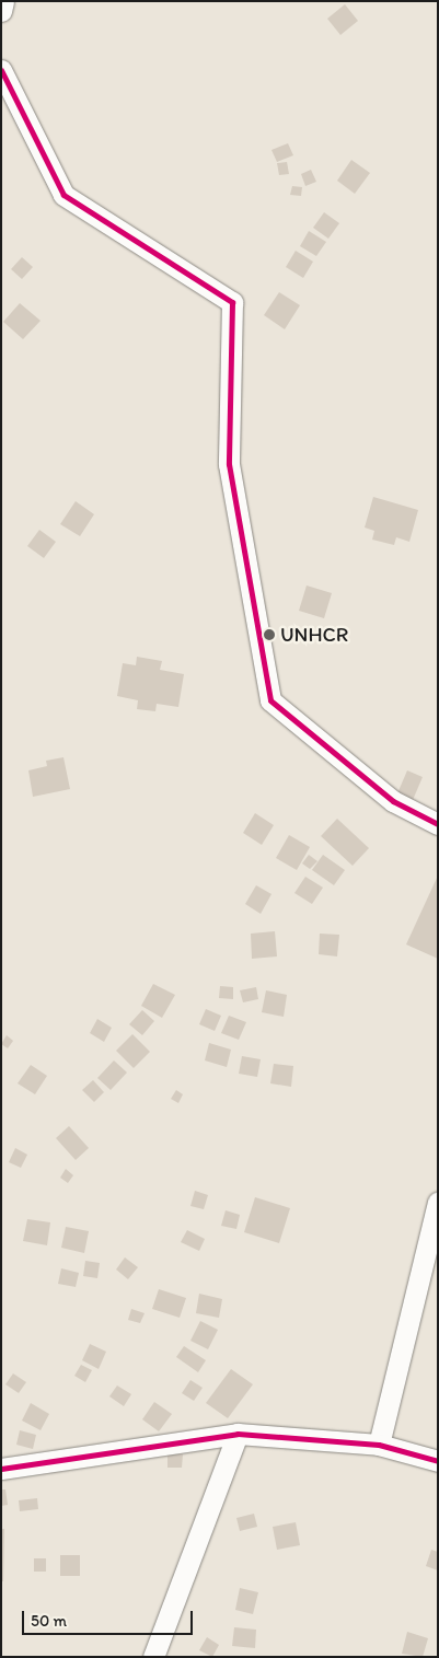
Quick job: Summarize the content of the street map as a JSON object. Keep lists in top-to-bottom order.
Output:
{
  "places": ["UNHCR"],
  "scale_bar": "50 m"
}
